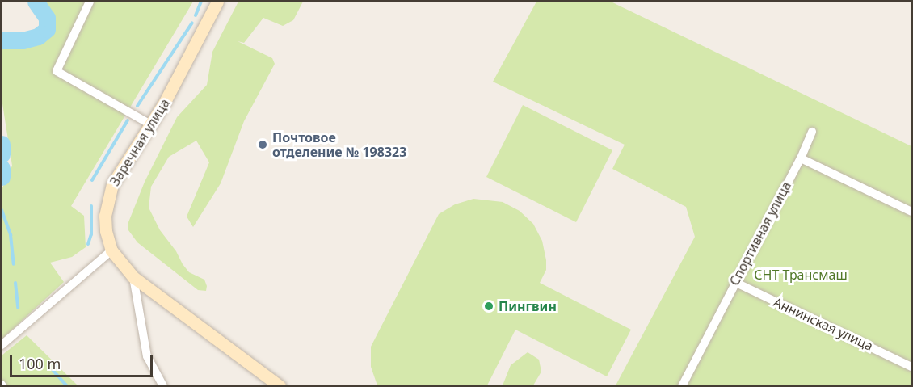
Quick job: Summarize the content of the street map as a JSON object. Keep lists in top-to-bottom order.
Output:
{
  "streets": {
    "street": ["Заречная улица", "Спортивная улица", "Аннинская улица"]
  },
  "crossings": [
    ["Спортивная улица", "Аннинская улица"]
  ],
  "parks": ["СНТ Трансмаш"],
  "places": ["Почтовое отделение № 198323", "Пингвин"],
  "scale_bar": "100 m"
}
